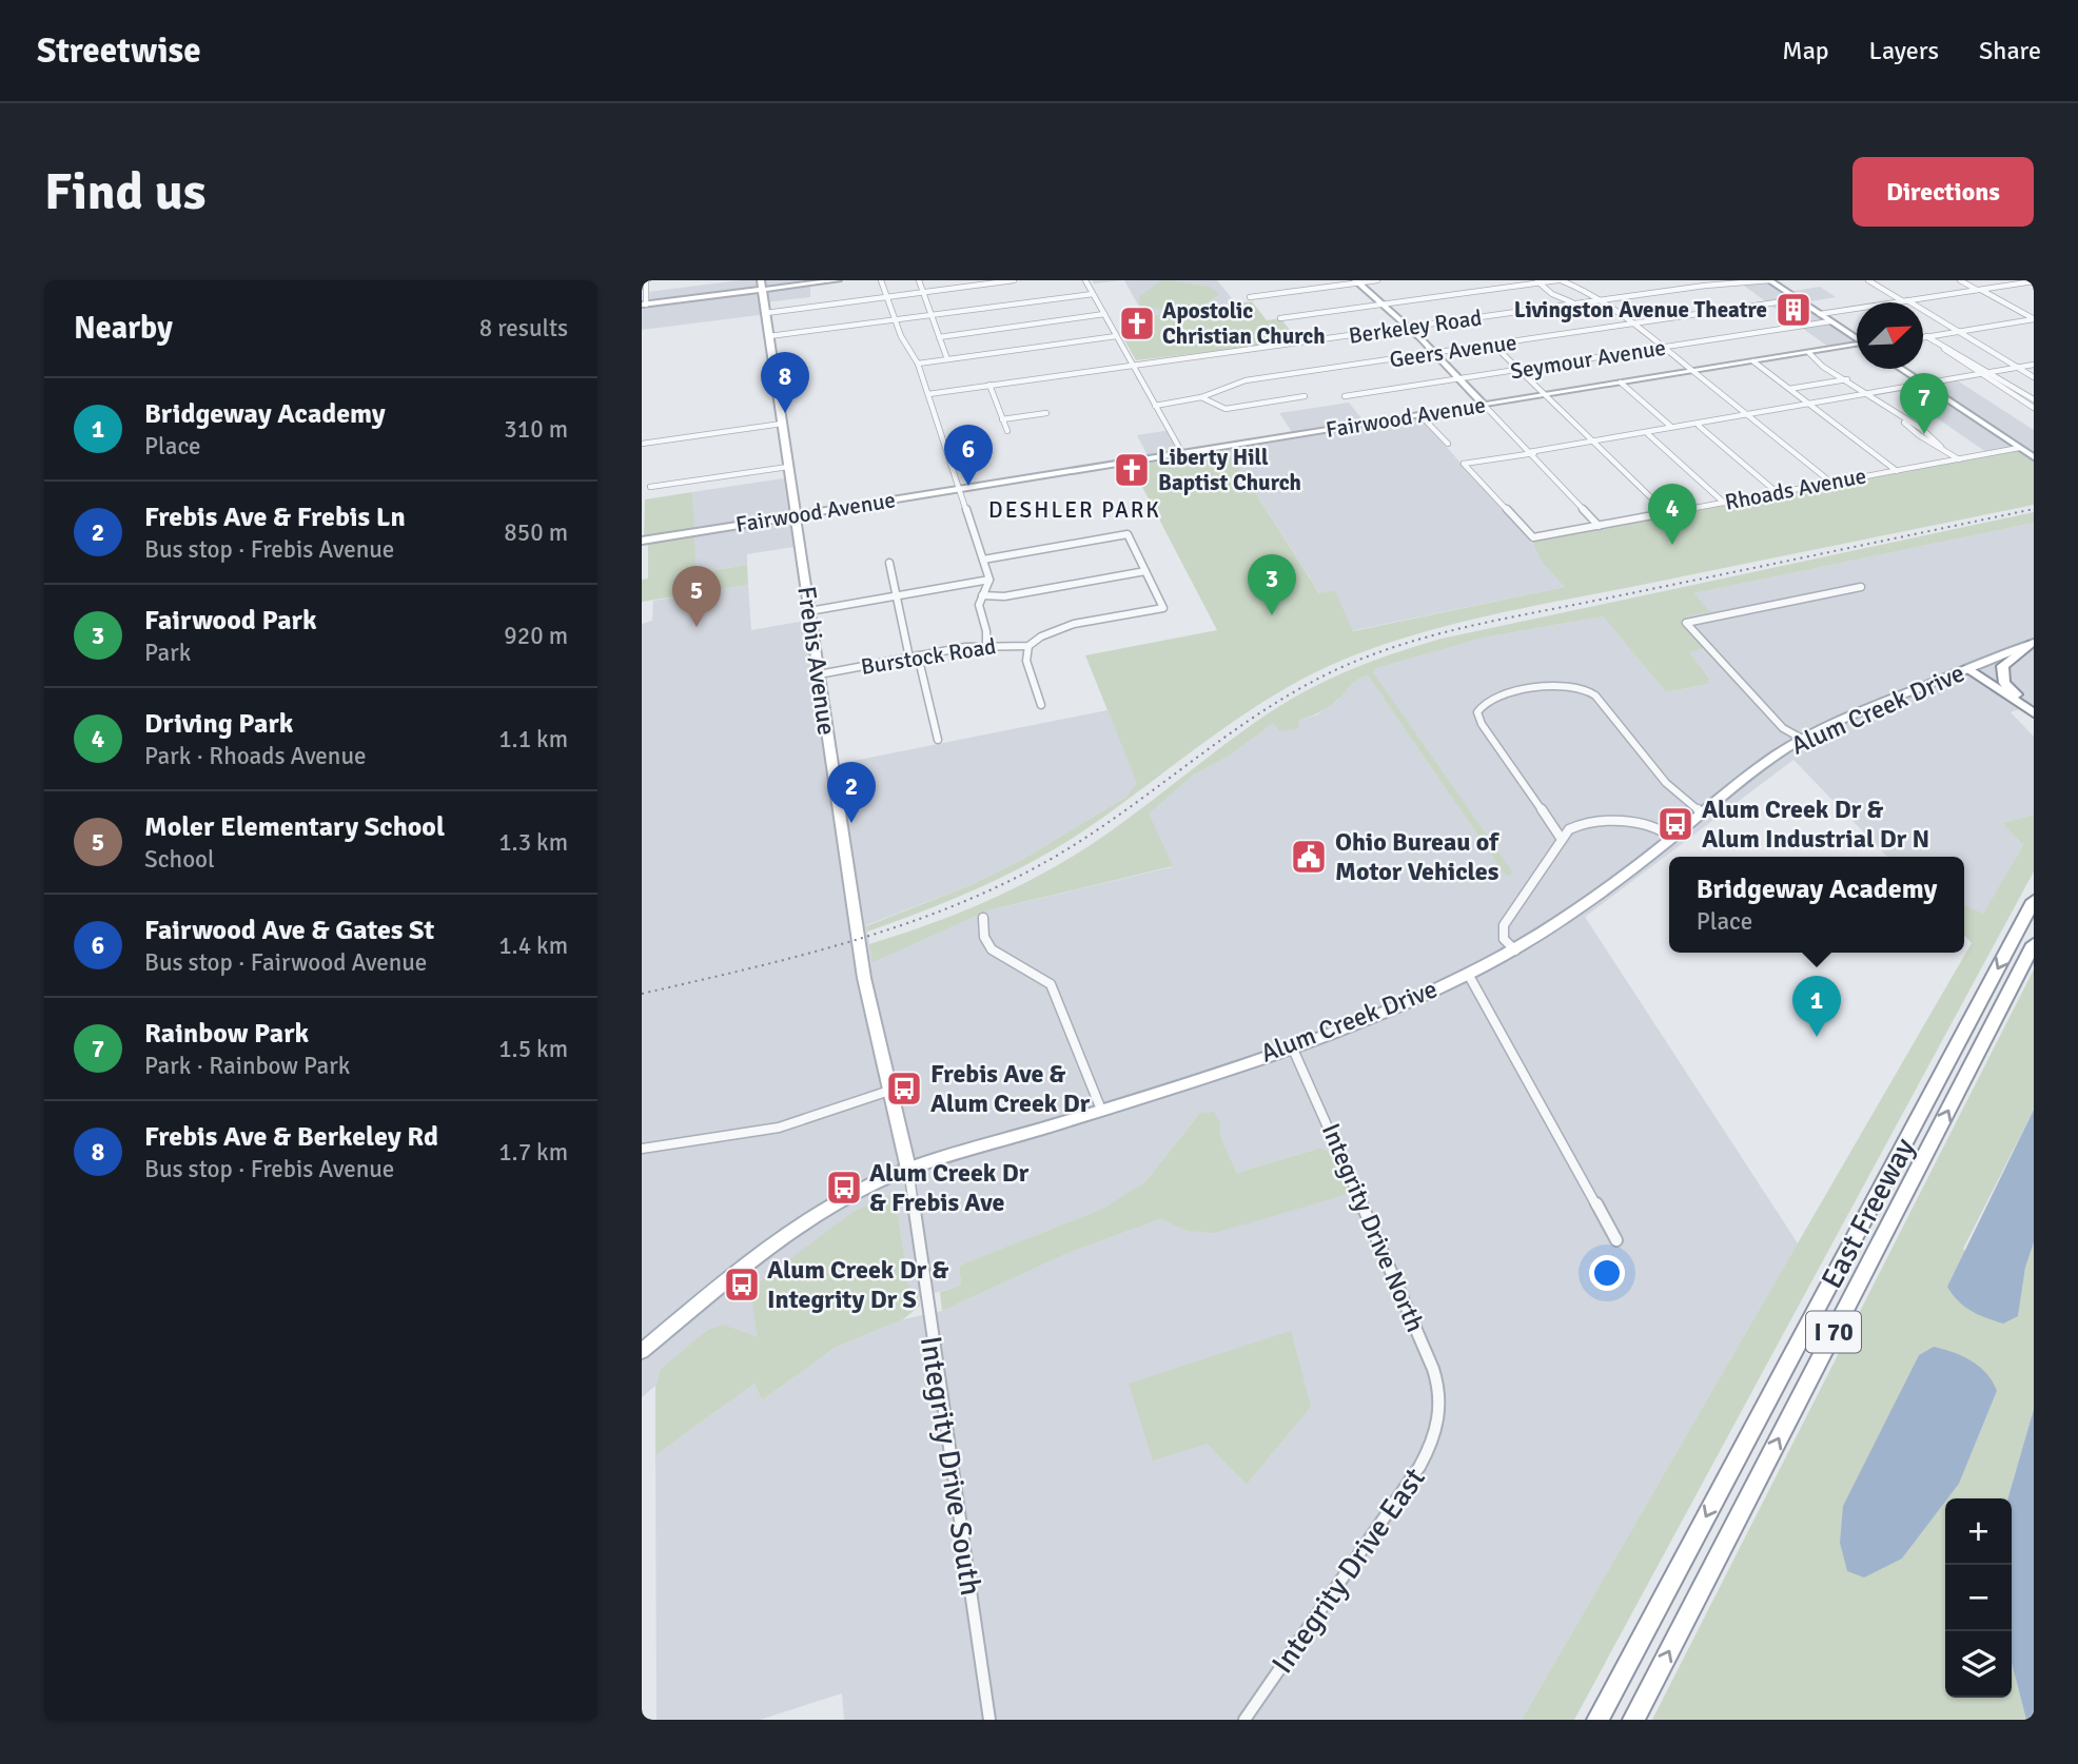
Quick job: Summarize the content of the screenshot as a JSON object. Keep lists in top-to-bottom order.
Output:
{
  "streets": {
    "highway": ["East Freeway", "I 70"],
    "main road": ["Fairwood Avenue", "Frebis Avenue", "Alum Creek Drive"],
    "street": [
      "Berkeley Road",
      "Geers Avenue",
      "Seymour Avenue",
      "Rhoads Avenue",
      "Burstock Road",
      "Integrity Drive North",
      "Integrity Drive South",
      "Integrity Drive East"
    ]
  },
  "crossings": [
    ["Fairwood Avenue", "Frebis Avenue"],
    ["Burstock Road", "Frebis Avenue"],
    ["Frebis Avenue", "Alum Creek Drive"],
    ["Frebis Avenue", "Integrity Drive South"],
    ["Alum Creek Drive", "Integrity Drive North"],
    ["Alum Creek Drive", "Integrity Drive South"],
    ["Integrity Drive North", "Integrity Drive East"]
  ],
  "districts": ["DESHLER PARK"],
  "places": {
    "building": ["Livingston Avenue Theatre"],
    "church": ["Apostolic Christian Church", "Liberty Hill Baptist Church"],
    "bus stop": [
      "Alum Creek Dr & Alum Industrial Dr N",
      "Frebis Ave & Alum Creek Dr",
      "Alum Creek Dr & Frebis Ave",
      "Alum Creek Dr & Integrity Dr S"
    ],
    "public building": ["Ohio Bureau of Motor Vehicles"]
  },
  "north": "top right",
  "page": {
    "header": "Streetwise",
    "nav": ["Map", "Layers", "Share"],
    "buttons": "Directions",
    "title": "Find us",
    "heading": ["Nearby", "8 results"],
    "pins": [
      "8",
      "7",
      "6",
      "4",
      "3",
      "5",
      "2",
      "1"
    ],
    "list": [
      {
        "mark": "1",
        "name": "Bridgeway Academy",
        "note": "Place",
        "value": "310 m"
      },
      {
        "mark": "2",
        "name": "Frebis Ave & Frebis Ln",
        "note": "Bus stop · Frebis Avenue",
        "value": "850 m"
      },
      {
        "mark": "3",
        "name": "Fairwood Park",
        "note": "Park",
        "value": "920 m"
      },
      {
        "mark": "4",
        "name": "Driving Park",
        "note": "Park · Rhoads Avenue",
        "value": "1.1 km"
      },
      {
        "mark": "5",
        "name": "Moler Elementary School",
        "note": "School",
        "value": "1.3 km"
      },
      {
        "mark": "6",
        "name": "Fairwood Ave & Gates St",
        "note": "Bus stop · Fairwood Avenue",
        "value": "1.4 km"
      },
      {
        "mark": "7",
        "name": "Rainbow Park",
        "note": "Park · Rainbow Park",
        "value": "1.5 km"
      },
      {
        "mark": "8",
        "name": "Frebis Ave & Berkeley Rd",
        "note": "Bus stop · Frebis Avenue",
        "value": "1.7 km"
      }
    ],
    "popup": ["Bridgeway Academy", "Place"],
    "map_buttons": ["+", "−"]
  }
}
